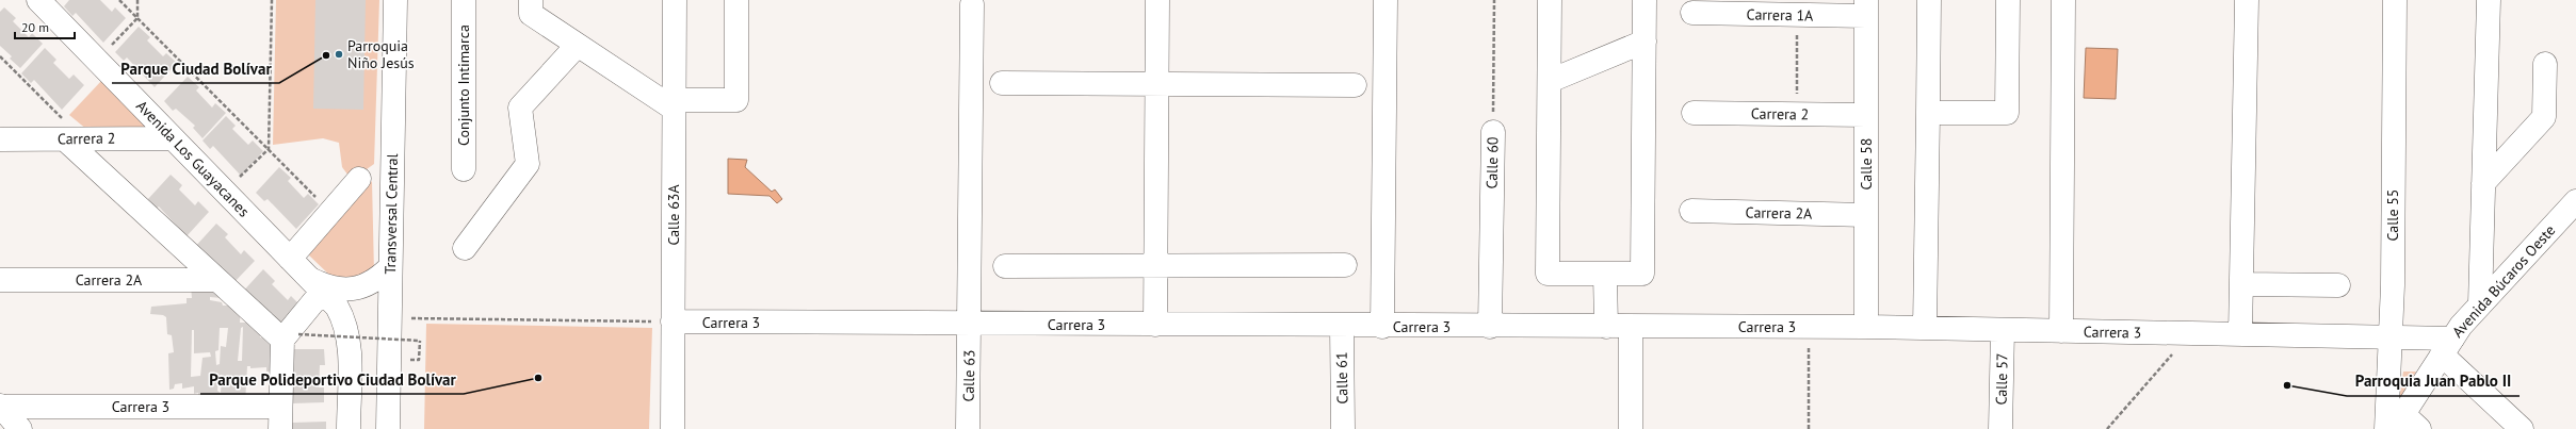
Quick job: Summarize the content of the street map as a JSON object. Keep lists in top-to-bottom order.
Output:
{
  "streets": {
    "street": [
      "Carrera 1A",
      "Conjunto Intimarca",
      "Carrera 2",
      "Avenida Los Guayacanes",
      "Calle 60",
      "Calle 58",
      "Carrera 2A",
      "Transversal Central",
      "Calle 63A",
      "Calle 55",
      "Avenida Búcaros Oeste",
      "Carrera 3",
      "Calle 63",
      "Calle 61",
      "Calle 57"
    ]
  },
  "crossings": [
    ["Carrera 1A", "Calle 58"],
    ["Carrera 2", "Avenida Los Guayacanes"],
    ["Carrera 2", "Calle 58"],
    ["Calle 60", "Carrera 3"],
    ["Calle 58", "Carrera 2A"],
    ["Calle 58", "Carrera 3"],
    ["Calle 63A", "Carrera 3"],
    ["Calle 55", "Carrera 3"],
    ["Avenida Búcaros Oeste", "Carrera 3"],
    ["Carrera 3", "Calle 63"],
    ["Carrera 3", "Calle 61"],
    ["Carrera 3", "Calle 57"]
  ],
  "places": [
    "Parroquia Niño Jesús",
    "Parque Ciudad Bolívar",
    "Parque Polideportivo Ciudad Bolívar",
    "Parroquia Juan Pablo II"
  ],
  "scale_bar": "20 m"
}
